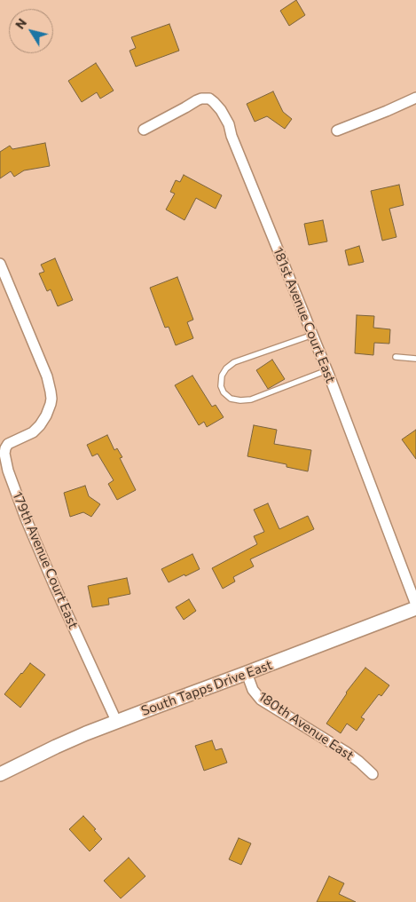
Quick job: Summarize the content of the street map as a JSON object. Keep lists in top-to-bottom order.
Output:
{
  "streets": {
    "street": [
      "181st Avenue Court East",
      "179th Avenue Court East",
      "South Tapps Drive East",
      "180th Avenue East"
    ]
  },
  "crossings": [
    ["179th Avenue Court East", "South Tapps Drive East"],
    ["South Tapps Drive East", "180th Avenue East"]
  ],
  "north": "top left"
}
